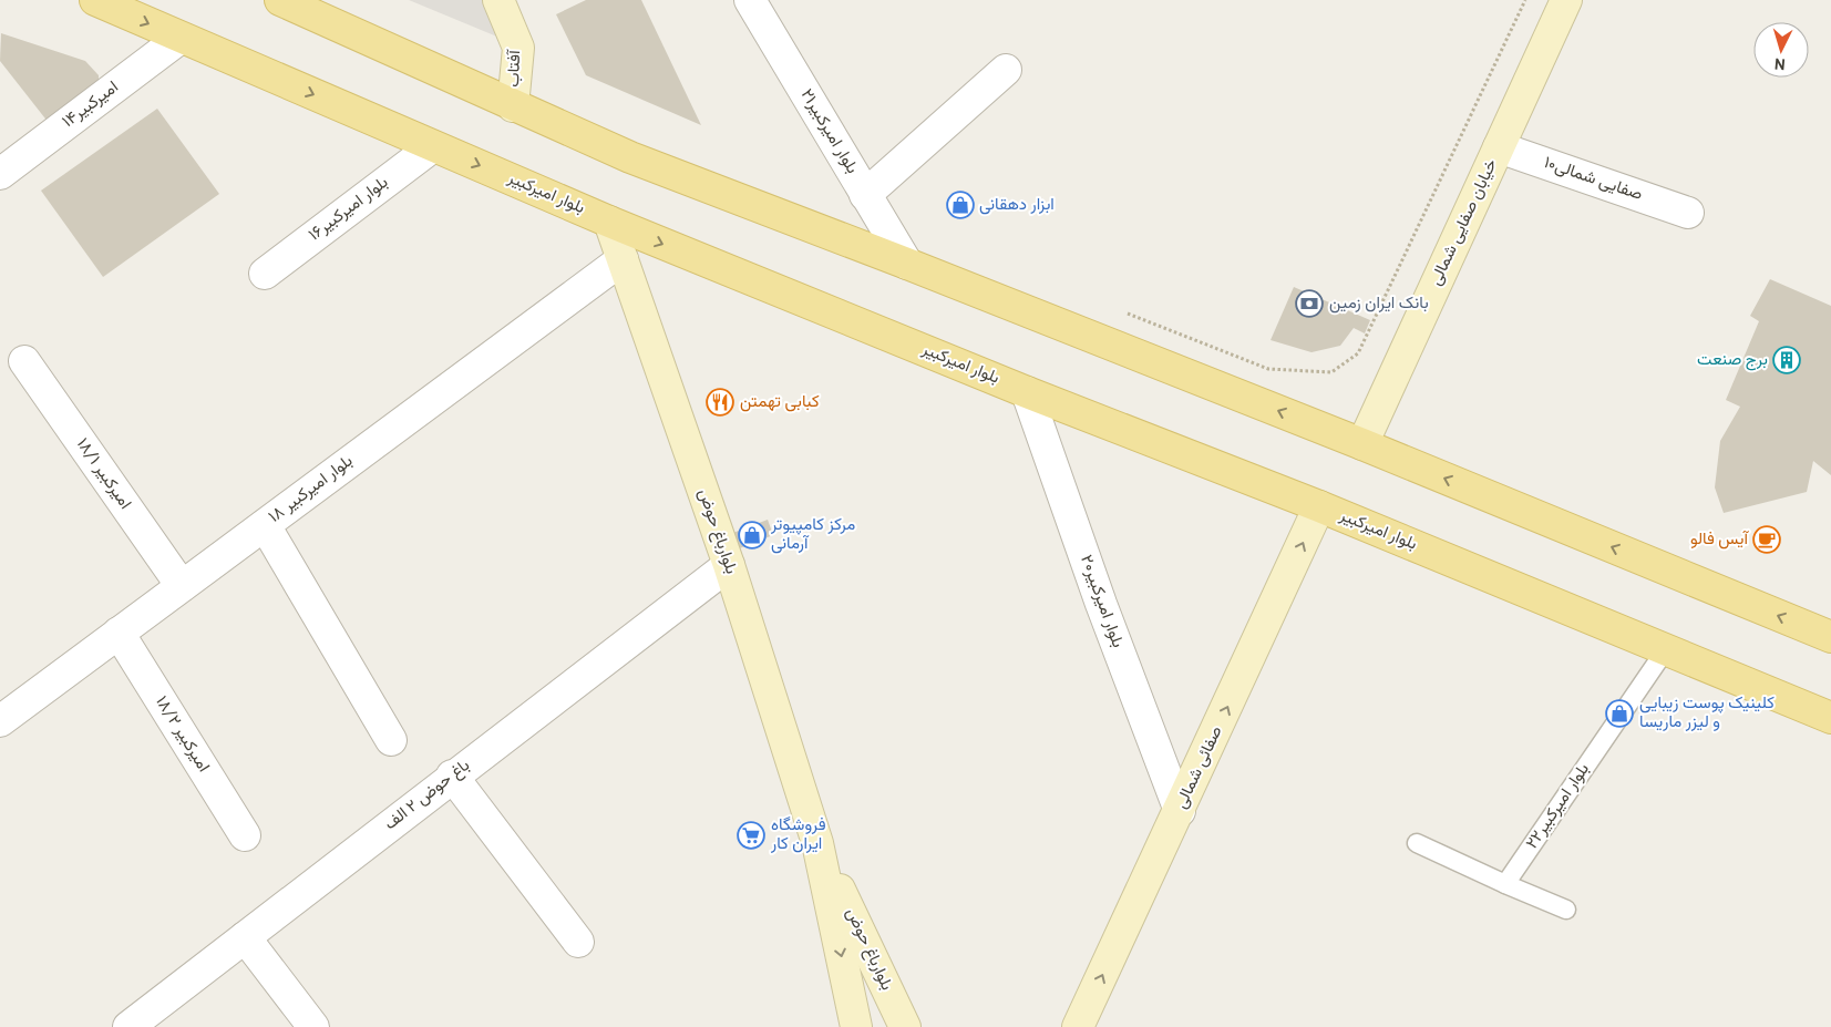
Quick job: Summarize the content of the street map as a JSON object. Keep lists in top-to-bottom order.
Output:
{
  "streets": {
    "main road": [
      "آفتاب",
      "بلوار امیرکبیر",
      "خیابان صفایی شمالی",
      "بلوارباغ حوض",
      "صفائی شمالی"
    ],
    "street": [
      "امیرکبیر۱۴",
      "بلوار امیرکبیر۲۱",
      "صفایی شمالی۱۰",
      "بلوار امیرکبیر۱۶",
      "۱۸/۱ امیرکبیر",
      "۱۸ بلوار امیرکبیر",
      "بلوار امیرکبیر۲۰",
      "۱۸/۲ امیرکبیر",
      "باغ حوض ۲ الف"
    ],
    "lane": ["بلوار امیرکبیر۲۲"]
  },
  "crossings": [
    ["امیرکبیر۱۴", "بلوار امیرکبیر"],
    ["صفایی شمالی۱۰", "خیابان صفایی شمالی"],
    ["بلوار امیرکبیر", "بلوار امیرکبیر۱۶"],
    ["بلوار امیرکبیر", "بلوارباغ حوض"],
    ["بلوار امیرکبیر", "بلوار امیرکبیر۲۰"],
    ["بلوار امیرکبیر", "صفائی شمالی"],
    ["بلوار امیرکبیر", "بلوار امیرکبیر۲۲"],
    ["۱۸/۱ امیرکبیر", "۱۸ بلوار امیرکبیر"],
    ["۱۸ بلوار امیرکبیر", "بلوارباغ حوض"],
    ["۱۸ بلوار امیرکبیر", "۱۸/۲ امیرکبیر"],
    ["بلوارباغ حوض", "باغ حوض ۲ الف"],
    ["بلوار امیرکبیر۲۰", "صفائی شمالی"]
  ],
  "one_way": ["صفائی شمالی"],
  "places": {
    "shop": ["ابزار دهقانی", "مرکز کامپیوتر آرمانی", "کلینیک پوست زیبایی و لیزر ماریسا"],
    "bank": ["بانک ایران زمین"],
    "building": ["برج صنعت"],
    "restaurant": ["کبابی تهمتن"],
    "cafe": ["آیس فالو"],
    "supermarket": ["فروشگاه ایران کار"]
  },
  "north": "bottom"
}
